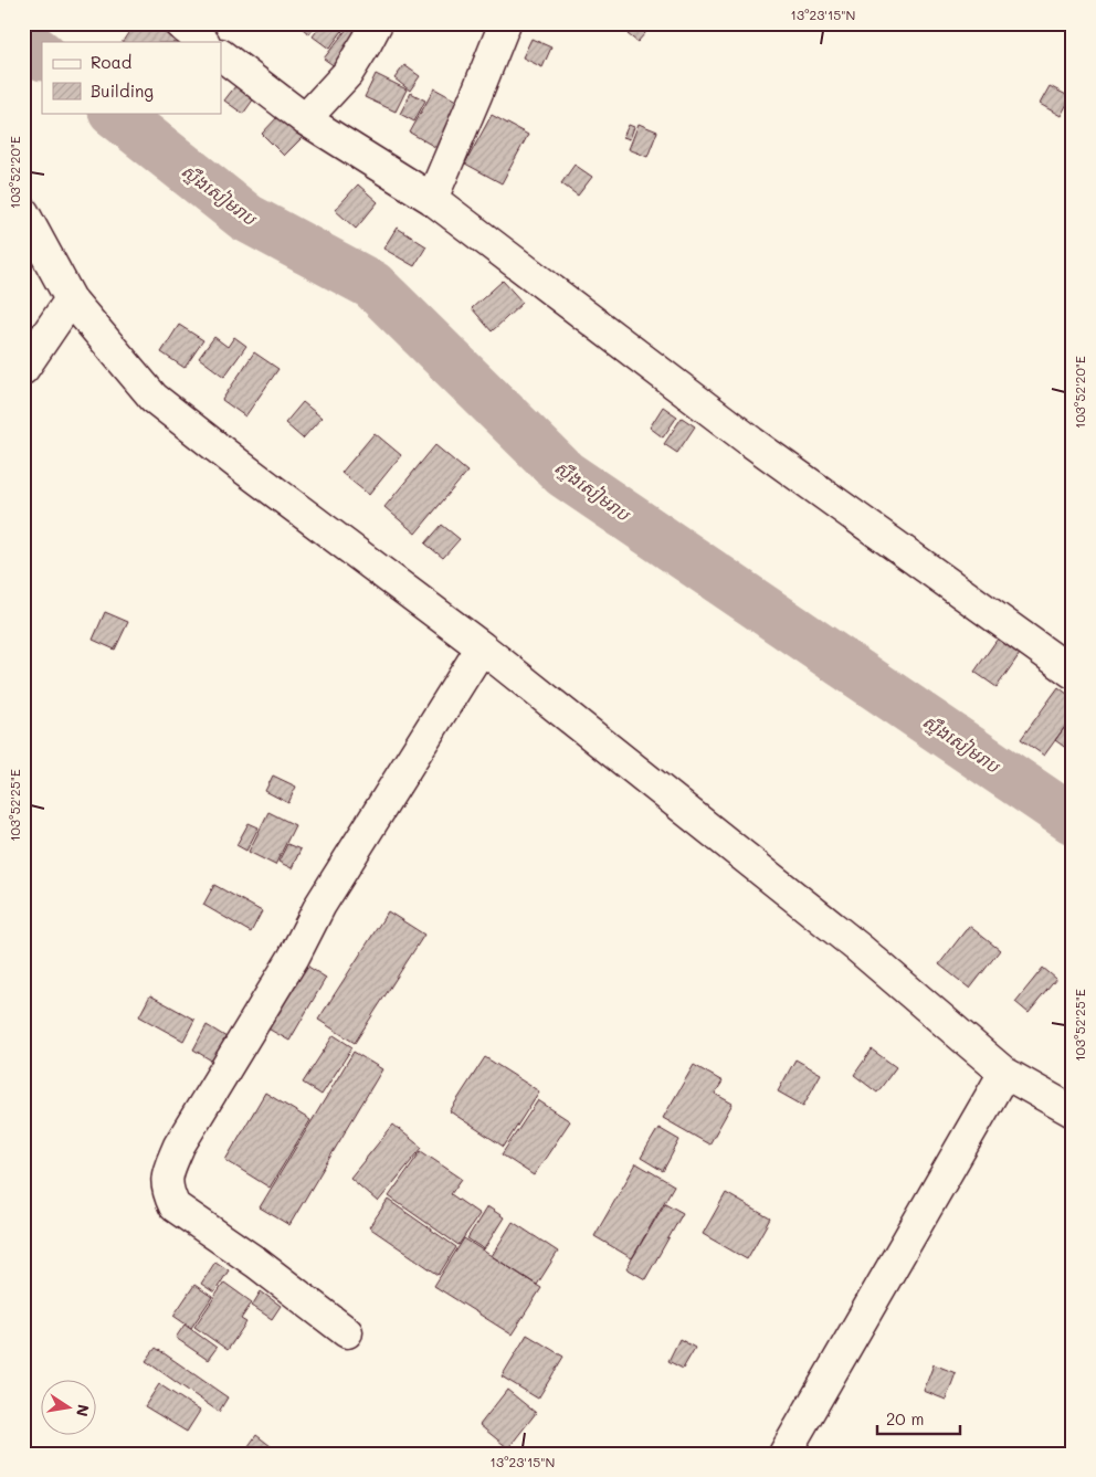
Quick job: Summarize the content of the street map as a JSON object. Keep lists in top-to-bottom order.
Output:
{
  "water": ["ស្ទឹងសៀមរាប"],
  "legend": ["Road", "Building"],
  "scale_bar": "20 m",
  "north": "right",
  "coordinates": ["13°23'15\"N", "103°52'20\"E", "103°52'25\"E"]
}
